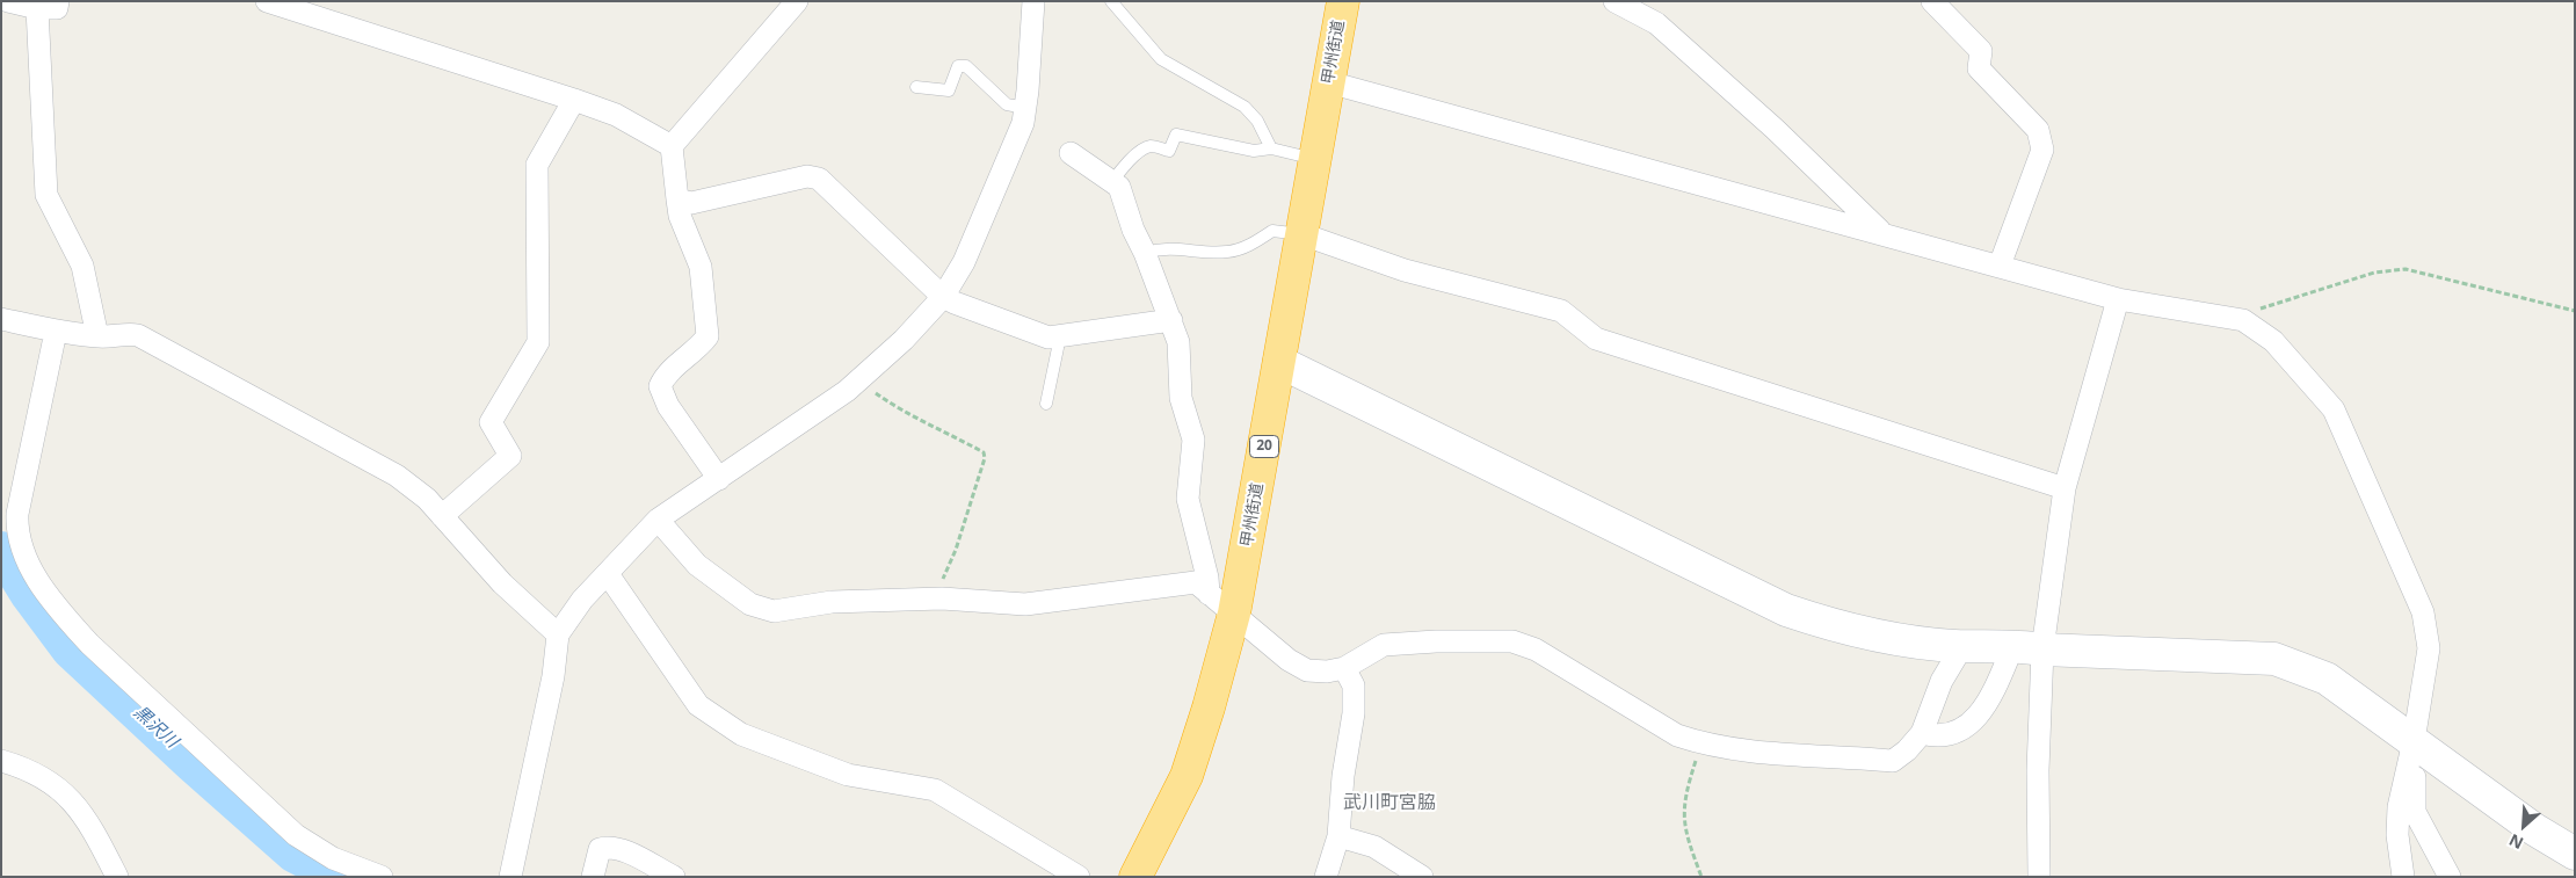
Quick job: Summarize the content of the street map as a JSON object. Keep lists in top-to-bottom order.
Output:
{
  "streets": {
    "highway": ["甲州街道", "20"]
  },
  "districts": ["武川町宮脇"],
  "water": ["黒沢川"],
  "north": "bottom left"
}
